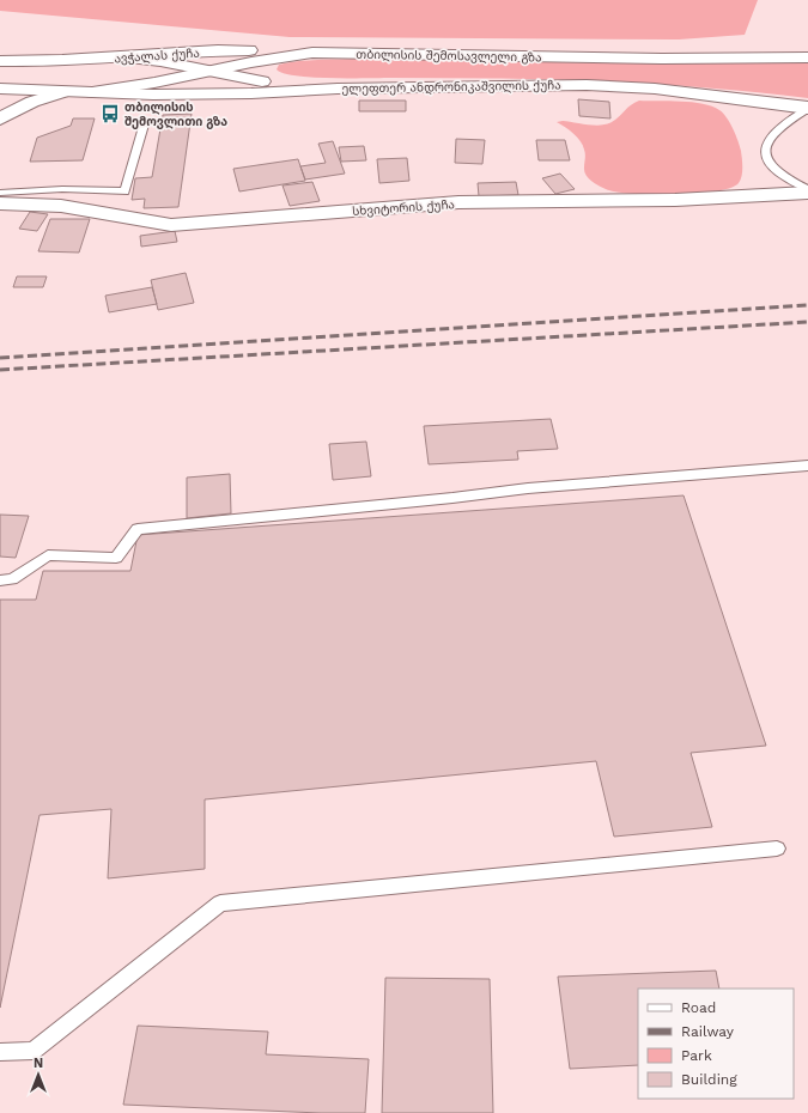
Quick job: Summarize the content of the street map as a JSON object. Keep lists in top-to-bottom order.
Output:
{
  "streets": {
    "main road": [
      "ავჭალას ქუჩა",
      "თბილისის შემოსავლელი გზა",
      "ელეფთერ ანდრონიკაშვილის ქუჩა",
      "სხვიტორის ქუჩა"
    ]
  },
  "crossings": [
    ["ავჭალას ქუჩა", "თბილისის შემოსავლელი გზა"],
    ["თბილისის შემოსავლელი გზა", "ელეფთერ ანდრონიკაშვილის ქუჩა"]
  ],
  "places": {
    "bus stop": ["თბილისის შემოვლითი გზა"]
  },
  "legend": [
    "Road",
    "Railway",
    "Park",
    "Building"
  ],
  "north": "top"
}
